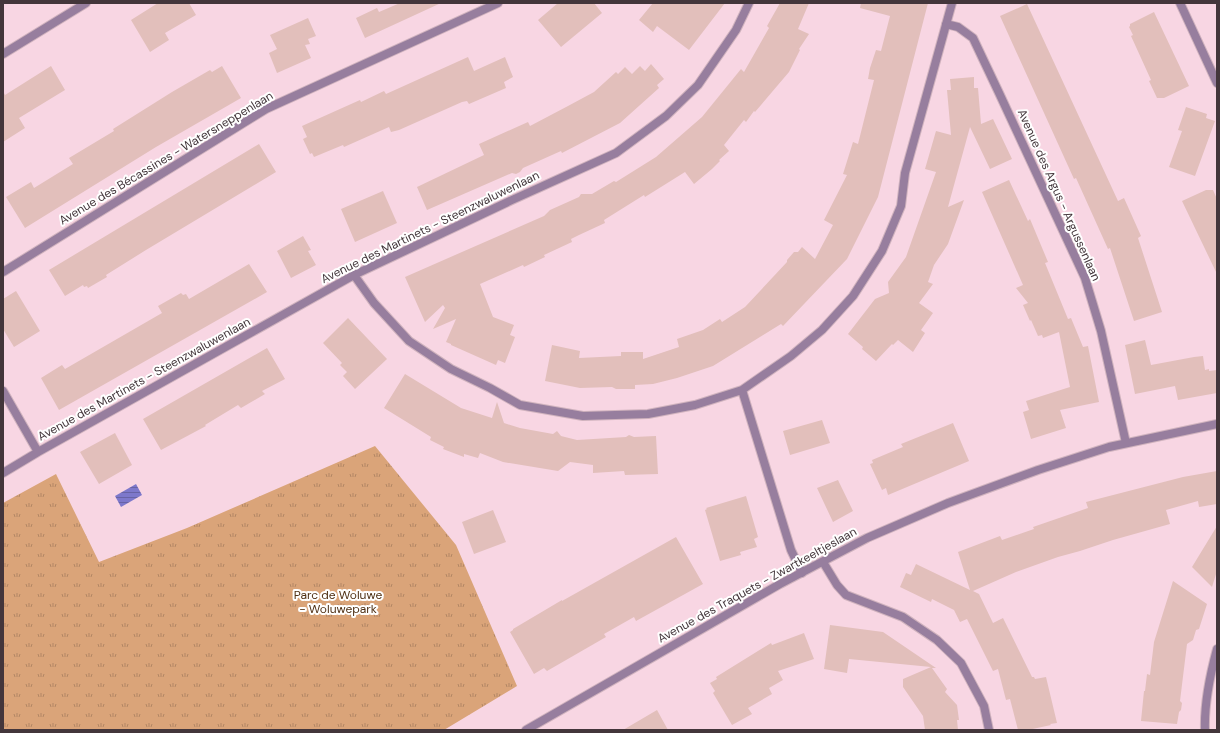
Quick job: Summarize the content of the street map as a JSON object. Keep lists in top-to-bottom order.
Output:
{
  "streets": {
    "street": [
      "Avenue des Bécassines - Watersneppenlaan",
      "Avenue des Argus - Argussenlaan",
      "Avenue des Martinets - Steenzwaluwenlaan",
      "Avenue des Traquets - Zwartkeeltjeslaan"
    ]
  },
  "crossings": [
    ["Avenue des Argus - Argussenlaan", "Avenue des Traquets - Zwartkeeltjeslaan"]
  ],
  "parks": ["Parc de Woluwe - Woluwepark"]
}
